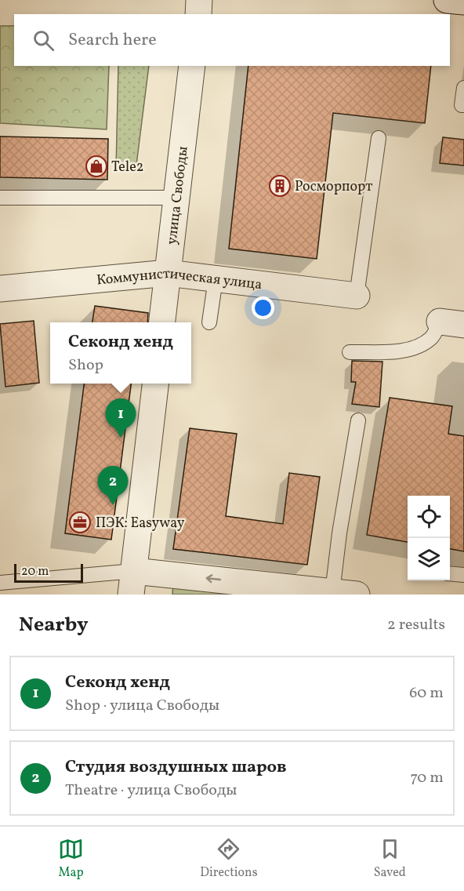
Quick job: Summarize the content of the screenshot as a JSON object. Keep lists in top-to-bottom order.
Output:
{
  "streets": {
    "street": ["улица Свободы", "Коммунистическая улица"]
  },
  "crossings": [
    ["улица Свободы", "Коммунистическая улица"]
  ],
  "places": {
    "shop": ["Tele2"],
    "building": ["Росморпорт"],
    "office": ["ПЭК: Easyway"]
  },
  "scale_bar": "20 m",
  "page": {
    "search": "Search here",
    "popup": ["Секонд хенд", "Shop"],
    "pins": ["1", "2"],
    "scale": "20 m",
    "heading": ["Nearby", "2 results"],
    "list": [
      {
        "mark": "1",
        "name": "Секонд хенд",
        "note": "Shop · улица Свободы",
        "value": "60 m"
      },
      {
        "mark": "2",
        "name": "Студия воздушных шаров",
        "note": "Theatre · улица Свободы",
        "value": "70 m"
      }
    ],
    "nav": ["Map", "Directions", "Saved"]
  }
}
